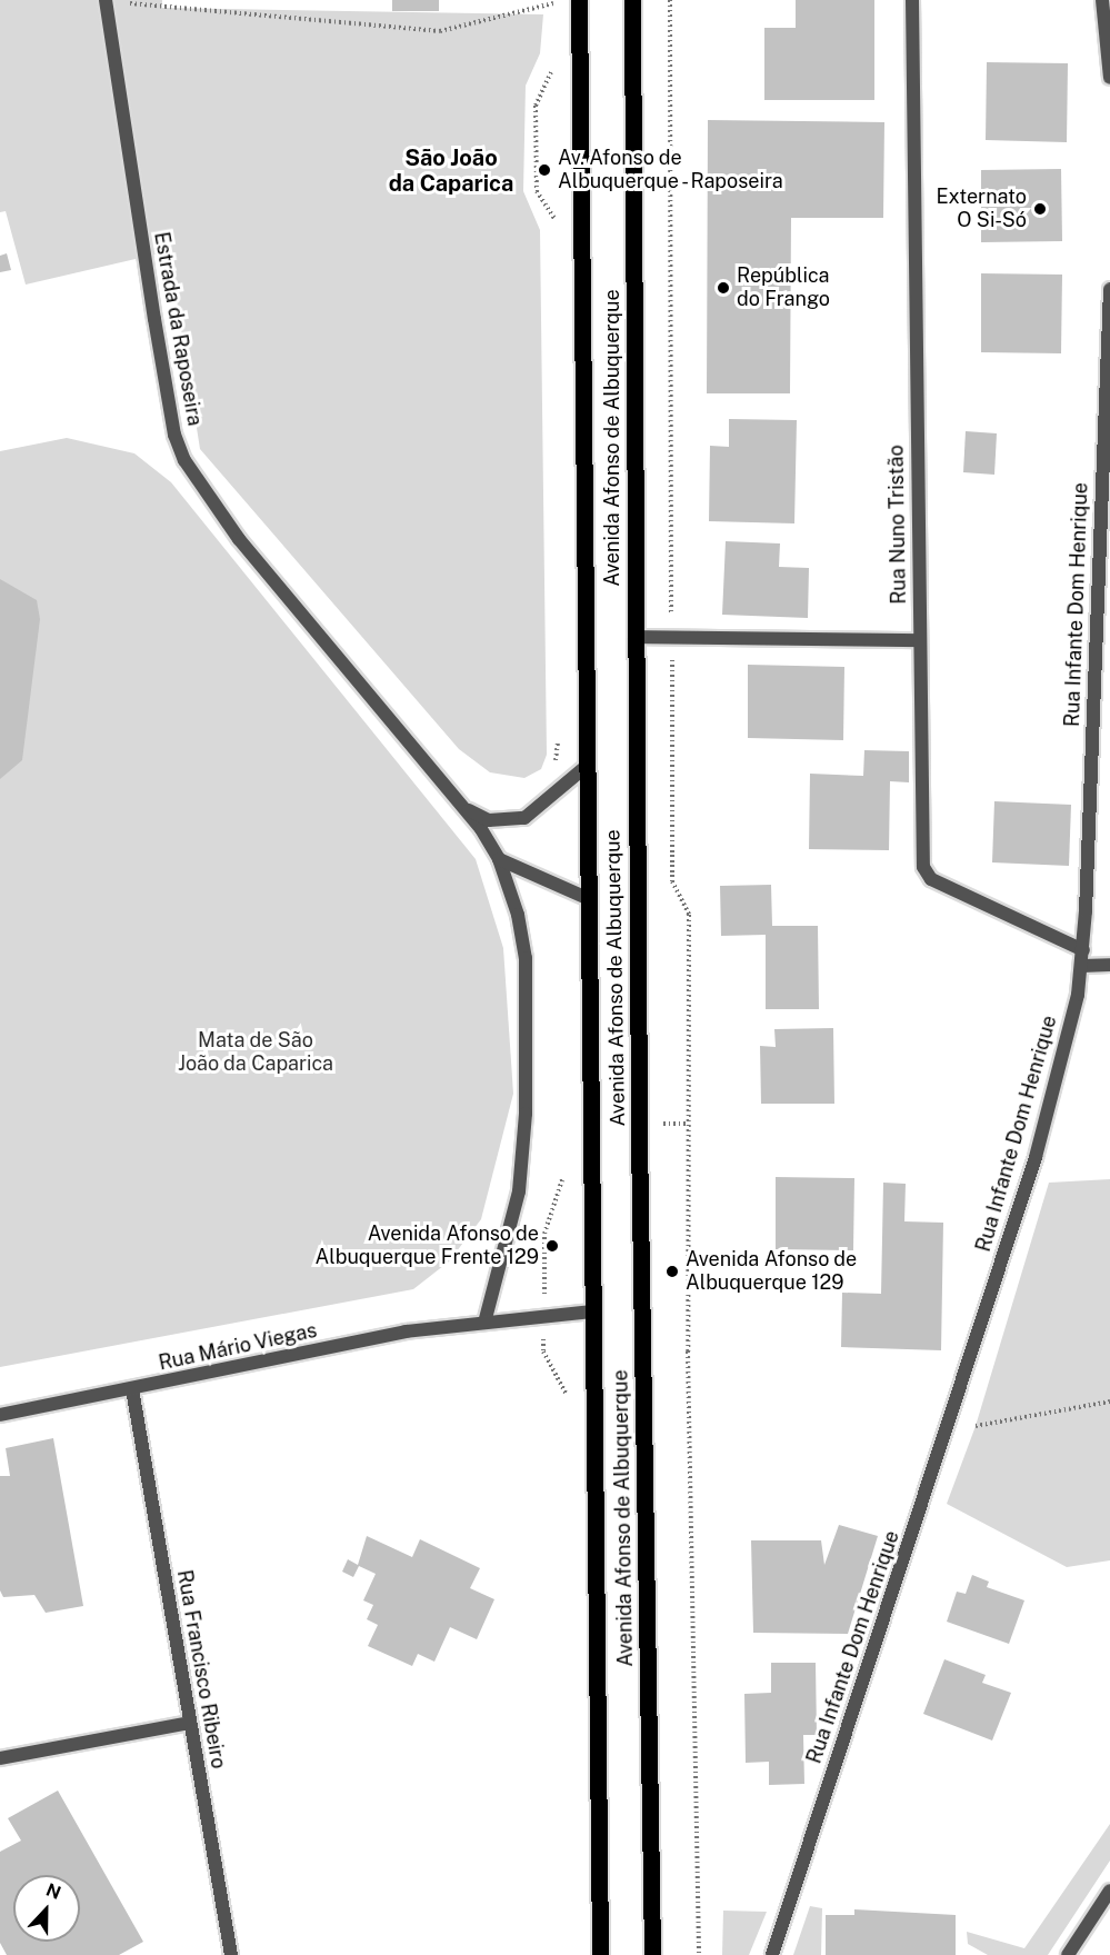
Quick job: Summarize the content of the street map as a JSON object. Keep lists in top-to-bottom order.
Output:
{
  "streets": {
    "main road": ["Avenida Afonso de Albuquerque"],
    "street": [
      "Estrada da Raposeira",
      "Rua Nuno Tristão",
      "Rua Infante Dom Henrique",
      "Rua Mário Viegas",
      "Rua Francisco Ribeiro"
    ]
  },
  "crossings": [
    ["Estrada da Raposeira", "Avenida Afonso de Albuquerque"],
    ["Avenida Afonso de Albuquerque", "Rua Mário Viegas"],
    ["Rua Nuno Tristão", "Rua Infante Dom Henrique"],
    ["Rua Mário Viegas", "Rua Francisco Ribeiro"]
  ],
  "districts": ["São João da Caparica"],
  "parks": ["Mata de São João da Caparica"],
  "places": [
    "Av. Afonso de Albuquerque - Raposeira",
    "Externato O Si-Só",
    "República do Frango",
    "Avenida Afonso de Albuquerque Frente 129",
    "Avenida Afonso de Albuquerque 129"
  ],
  "north": "top"
}
